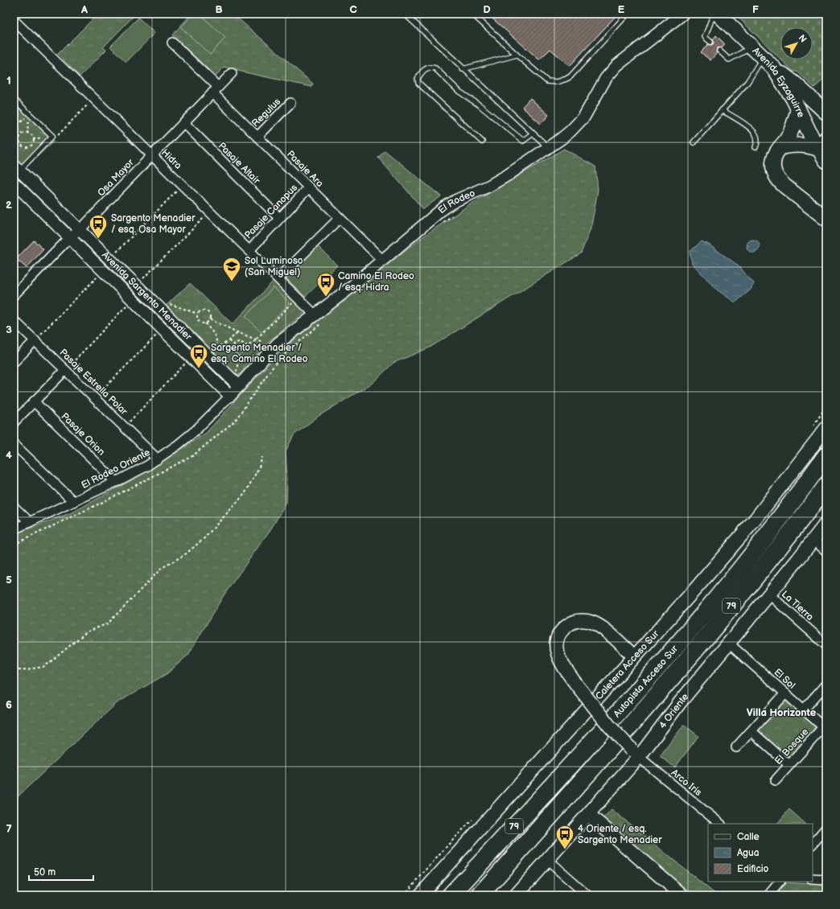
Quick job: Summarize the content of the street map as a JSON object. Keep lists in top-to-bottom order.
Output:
{
  "streets": {
    "highway": ["79", "Autopista Acceso Sur"],
    "main road": ["Avenida Eyzaguirre", "Caletera Acceso Sur", "4 Oriente"],
    "street": [
      "Regulus",
      "Hidra",
      "Pasaje Altair",
      "Pasaje Ara",
      "Osa Mayor",
      "El Rodeo",
      "Pasaje Canopus",
      "Avenida Sargento Menadier",
      "Pasaje Estrella Polar",
      "Pasaje Orion",
      "El Rodeo Oriente",
      "La Tierra",
      "El Sol",
      "El Bosque",
      "Arco Iris"
    ]
  },
  "crossings": [
    ["Regulus", "Pasaje Ara"],
    ["Hidra", "Osa Mayor"],
    ["Hidra", "El Rodeo"],
    ["Hidra", "Pasaje Canopus"],
    ["Pasaje Altair", "Osa Mayor"],
    ["Pasaje Altair", "Pasaje Canopus"],
    ["Pasaje Ara", "Osa Mayor"],
    ["Pasaje Ara", "El Rodeo"],
    ["Pasaje Ara", "Pasaje Canopus"],
    ["Osa Mayor", "Avenida Sargento Menadier"],
    ["El Rodeo", "Avenida Sargento Menadier"],
    ["El Rodeo", "El Rodeo Oriente"],
    ["Avenida Sargento Menadier", "El Rodeo Oriente"],
    ["Pasaje Estrella Polar", "El Rodeo Oriente"],
    ["Pasaje Orion", "El Rodeo Oriente"],
    ["La Tierra", "4 Oriente"],
    ["El Sol", "4 Oriente"],
    ["El Sol", "El Bosque"],
    ["4 Oriente", "Arco Iris"]
  ],
  "districts": ["Villa Horizonte"],
  "places": {
    "bus stop": [
      "Sargento Menadier / esq. Osa Mayor",
      "Camino El Rodeo / esq. Hidra",
      "Sargento Menadier / esq. Camino El Rodeo",
      "4 Oriente / esq. Sargento Menadier"
    ],
    "school or university": ["Sol Luminoso (San Miguel)"]
  },
  "legend": ["Calle", "Agua", "Edificio"],
  "scale_bar": "50 m",
  "north": "top right",
  "grid": {
    "columns": [
      "A",
      "B",
      "C",
      "D",
      "E",
      "F"
    ],
    "rows": [
      "1",
      "2",
      "3",
      "4",
      "5",
      "6",
      "7"
    ]
  }
}
